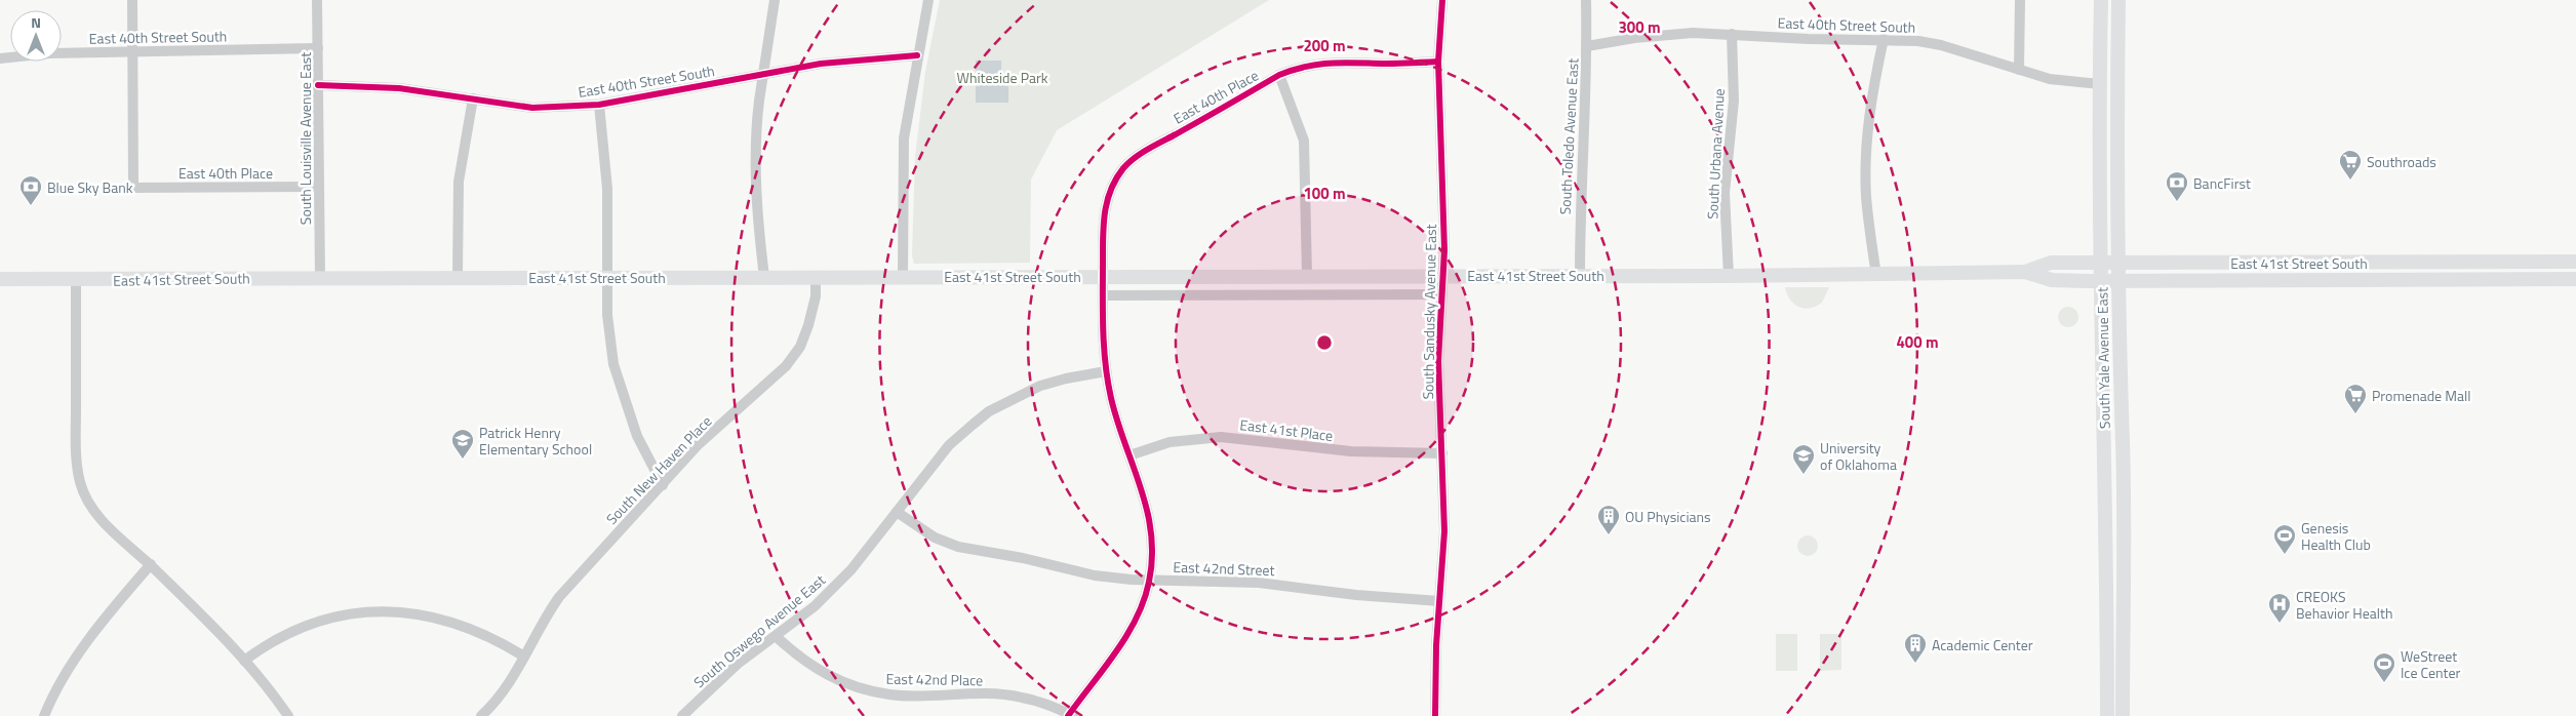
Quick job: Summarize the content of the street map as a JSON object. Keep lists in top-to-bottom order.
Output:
{
  "streets": {
    "main road": ["East 41st Street South", "South Yale Avenue East"],
    "street": [
      "East 40th Street South",
      "East 40th Place",
      "South Toledo Avenue East",
      "South Louisville Avenue East",
      "South Urbana Avenue",
      "South Sandusky Avenue East",
      "East 41st Place",
      "South New Haven Place",
      "East 42nd Street",
      "South Oswego Avenue East",
      "East 42nd Place"
    ]
  },
  "crossings": [
    ["East 40th Street South", "East 40th Place"],
    ["East 40th Street South", "South Toledo Avenue East"],
    ["East 40th Street South", "South Louisville Avenue East"],
    ["East 40th Street South", "South Urbana Avenue"],
    ["East 40th Street South", "South Yale Avenue East"],
    ["East 40th Place", "South Louisville Avenue East"],
    ["East 40th Place", "East 41st Street South"],
    ["East 40th Place", "South Sandusky Avenue East"],
    ["East 40th Place", "East 41st Place"],
    ["East 40th Place", "East 42nd Street"],
    ["East 40th Place", "South Oswego Avenue East"],
    ["East 40th Place", "East 42nd Place"],
    ["South Toledo Avenue East", "East 41st Street South"],
    ["South Louisville Avenue East", "East 41st Street South"],
    ["South Urbana Avenue", "East 41st Street South"],
    ["East 41st Street South", "South Sandusky Avenue East"],
    ["East 41st Street South", "South Yale Avenue East"],
    ["East 41st Street South", "South New Haven Place"],
    ["South Sandusky Avenue East", "East 41st Place"],
    ["South Sandusky Avenue East", "East 42nd Street"],
    ["East 42nd Street", "South Oswego Avenue East"],
    ["South Oswego Avenue East", "East 42nd Place"]
  ],
  "parks": ["Whiteside Park"],
  "places": {
    "supermarket": ["Southroads", "Promenade Mall"],
    "bank": ["BancFirst", "Blue Sky Bank"],
    "school or university": ["Patrick Henry Elementary School", "University of Oklahoma"],
    "building": ["OU Physicians", "Academic Center"],
    "sports": ["Genesis Health Club", "WeStreet Ice Center"],
    "hospital": ["CREOKS Behavior Health"]
  },
  "north": "top",
  "rings": [
    "300 m",
    "200 m",
    "100 m",
    "400 m"
  ]
}
